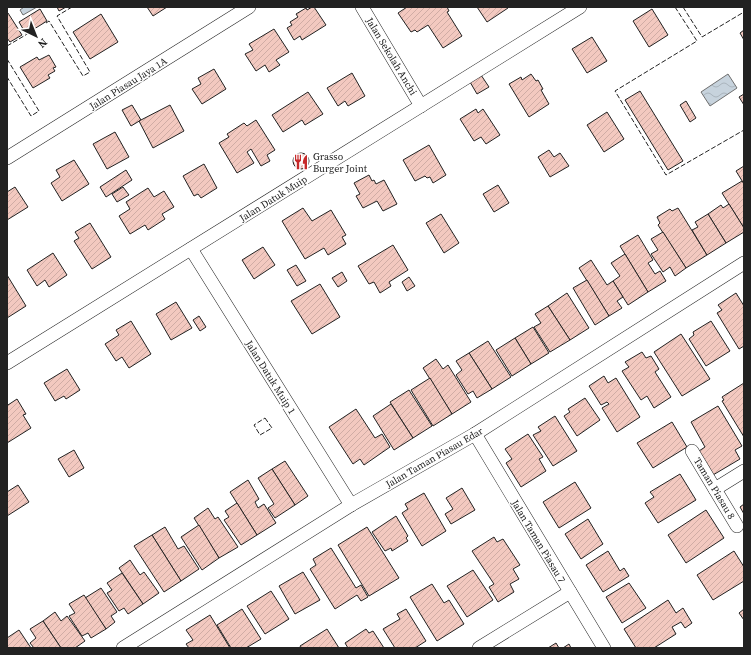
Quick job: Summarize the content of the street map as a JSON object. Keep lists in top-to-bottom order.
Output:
{
  "streets": {
    "street": [
      "Jalan Sekolah Anchi",
      "Jalan Piasau Jaya 1A",
      "Jalan Datuk Muip",
      "Jalan Datuk Muip 1",
      "Jalan Taman Piasau Edar",
      "Taman Piasau 8",
      "Jalan Taman Piasau 7"
    ]
  },
  "crossings": [
    ["Jalan Sekolah Anchi", "Jalan Datuk Muip"],
    ["Jalan Datuk Muip", "Jalan Datuk Muip 1"],
    ["Jalan Datuk Muip 1", "Jalan Taman Piasau Edar"],
    ["Jalan Taman Piasau Edar", "Jalan Taman Piasau 7"]
  ],
  "places": {
    "restaurant": ["Grasso Burger Joint"]
  },
  "north": "bottom right"
}
